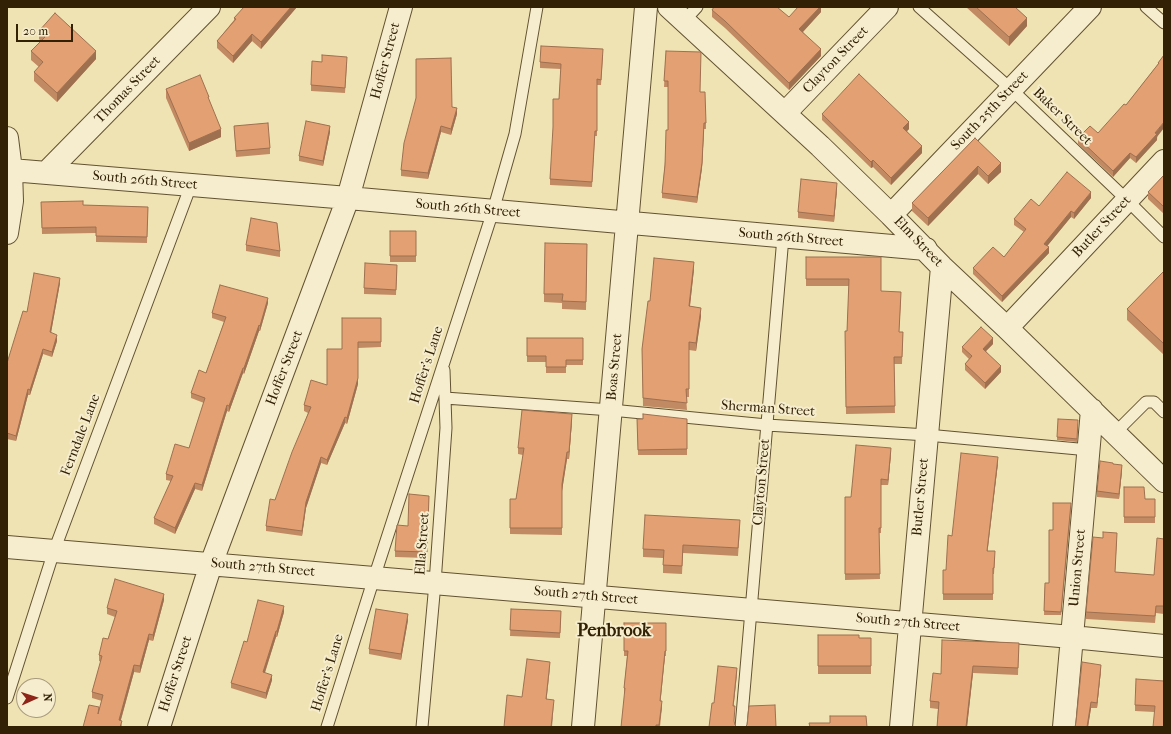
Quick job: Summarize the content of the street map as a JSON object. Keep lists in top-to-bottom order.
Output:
{
  "streets": {
    "street": [
      "Clayton Street",
      "Hoffer Street",
      "Thomas Street",
      "South 25th Street",
      "South 26th Street",
      "Butler Street",
      "Elm Street",
      "Boas Street",
      "South 27th Street",
      "Union Street"
    ],
    "lane": [
      "Baker Street",
      "Hoffer's Lane",
      "Sherman Street",
      "Ferndale Lane",
      "Ella Street"
    ]
  },
  "crossings": [
    ["Clayton Street", "South 26th Street"],
    ["Clayton Street", "Elm Street"],
    ["Clayton Street", "Sherman Street"],
    ["Clayton Street", "South 27th Street"],
    ["Hoffer Street", "South 26th Street"],
    ["Hoffer Street", "South 27th Street"],
    ["Thomas Street", "South 26th Street"],
    ["South 25th Street", "Baker Street"],
    ["South 25th Street", "Elm Street"],
    ["Baker Street", "Butler Street"],
    ["South 26th Street", "Elm Street"],
    ["South 26th Street", "Hoffer's Lane"],
    ["South 26th Street", "Boas Street"],
    ["South 26th Street", "Ferndale Lane"],
    ["Butler Street", "Elm Street"],
    ["Butler Street", "Sherman Street"],
    ["Butler Street", "South 27th Street"],
    ["Elm Street", "Union Street"],
    ["Hoffer's Lane", "Ella Street"],
    ["Hoffer's Lane", "South 27th Street"],
    ["Boas Street", "Sherman Street"],
    ["Boas Street", "South 27th Street"],
    ["Sherman Street", "Ella Street"],
    ["Sherman Street", "Union Street"],
    ["Ferndale Lane", "South 27th Street"],
    ["Ella Street", "South 27th Street"],
    ["South 27th Street", "Union Street"]
  ],
  "districts": ["Penbrook"],
  "scale_bar": "20 m",
  "north": "right"
}
